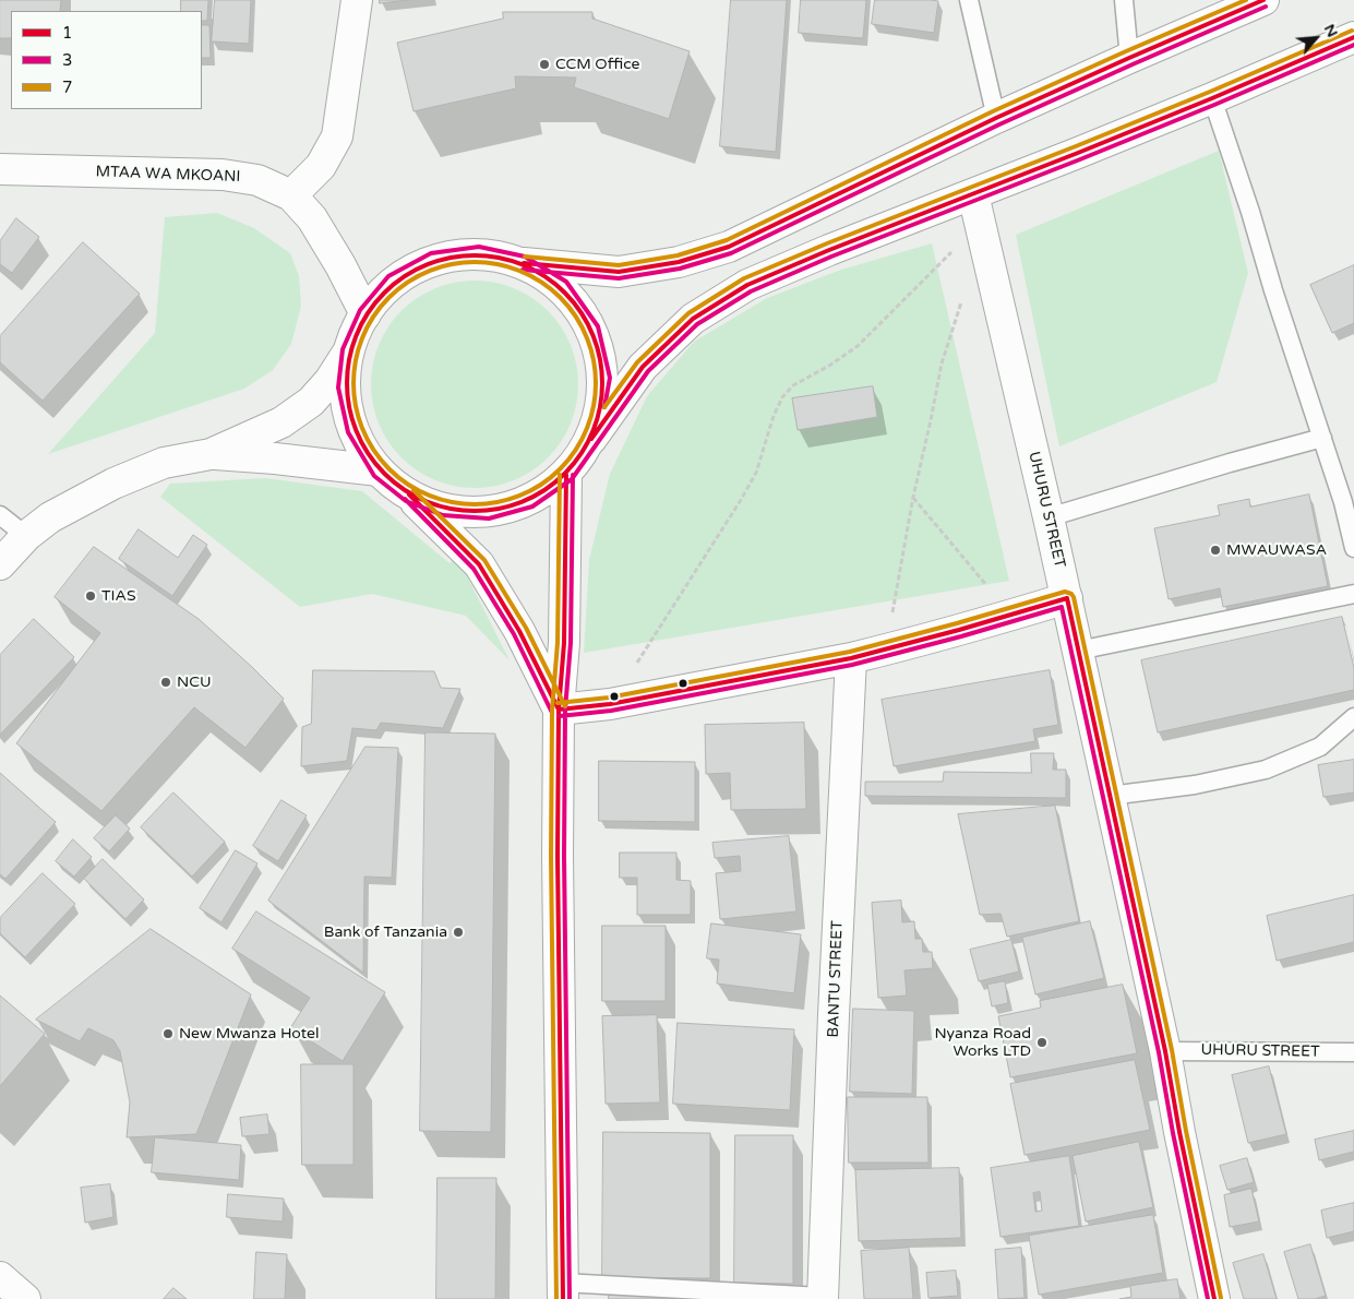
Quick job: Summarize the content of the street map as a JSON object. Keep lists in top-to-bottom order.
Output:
{
  "streets": {
    "main road": ["MTAA WA MKOANI", "UHURU STREET", "BANTU STREET"]
  },
  "places": [
    "CCM Office",
    "MWAUWASA",
    "TIAS",
    "NCU",
    "Bank of Tanzania",
    "New Mwanza Hotel",
    "Nyanza Road Works LTD"
  ],
  "lines": ["transit line 1", "transit line 7", "transit line 3"],
  "legend": ["1", "3", "7"],
  "north": "top right"
}
